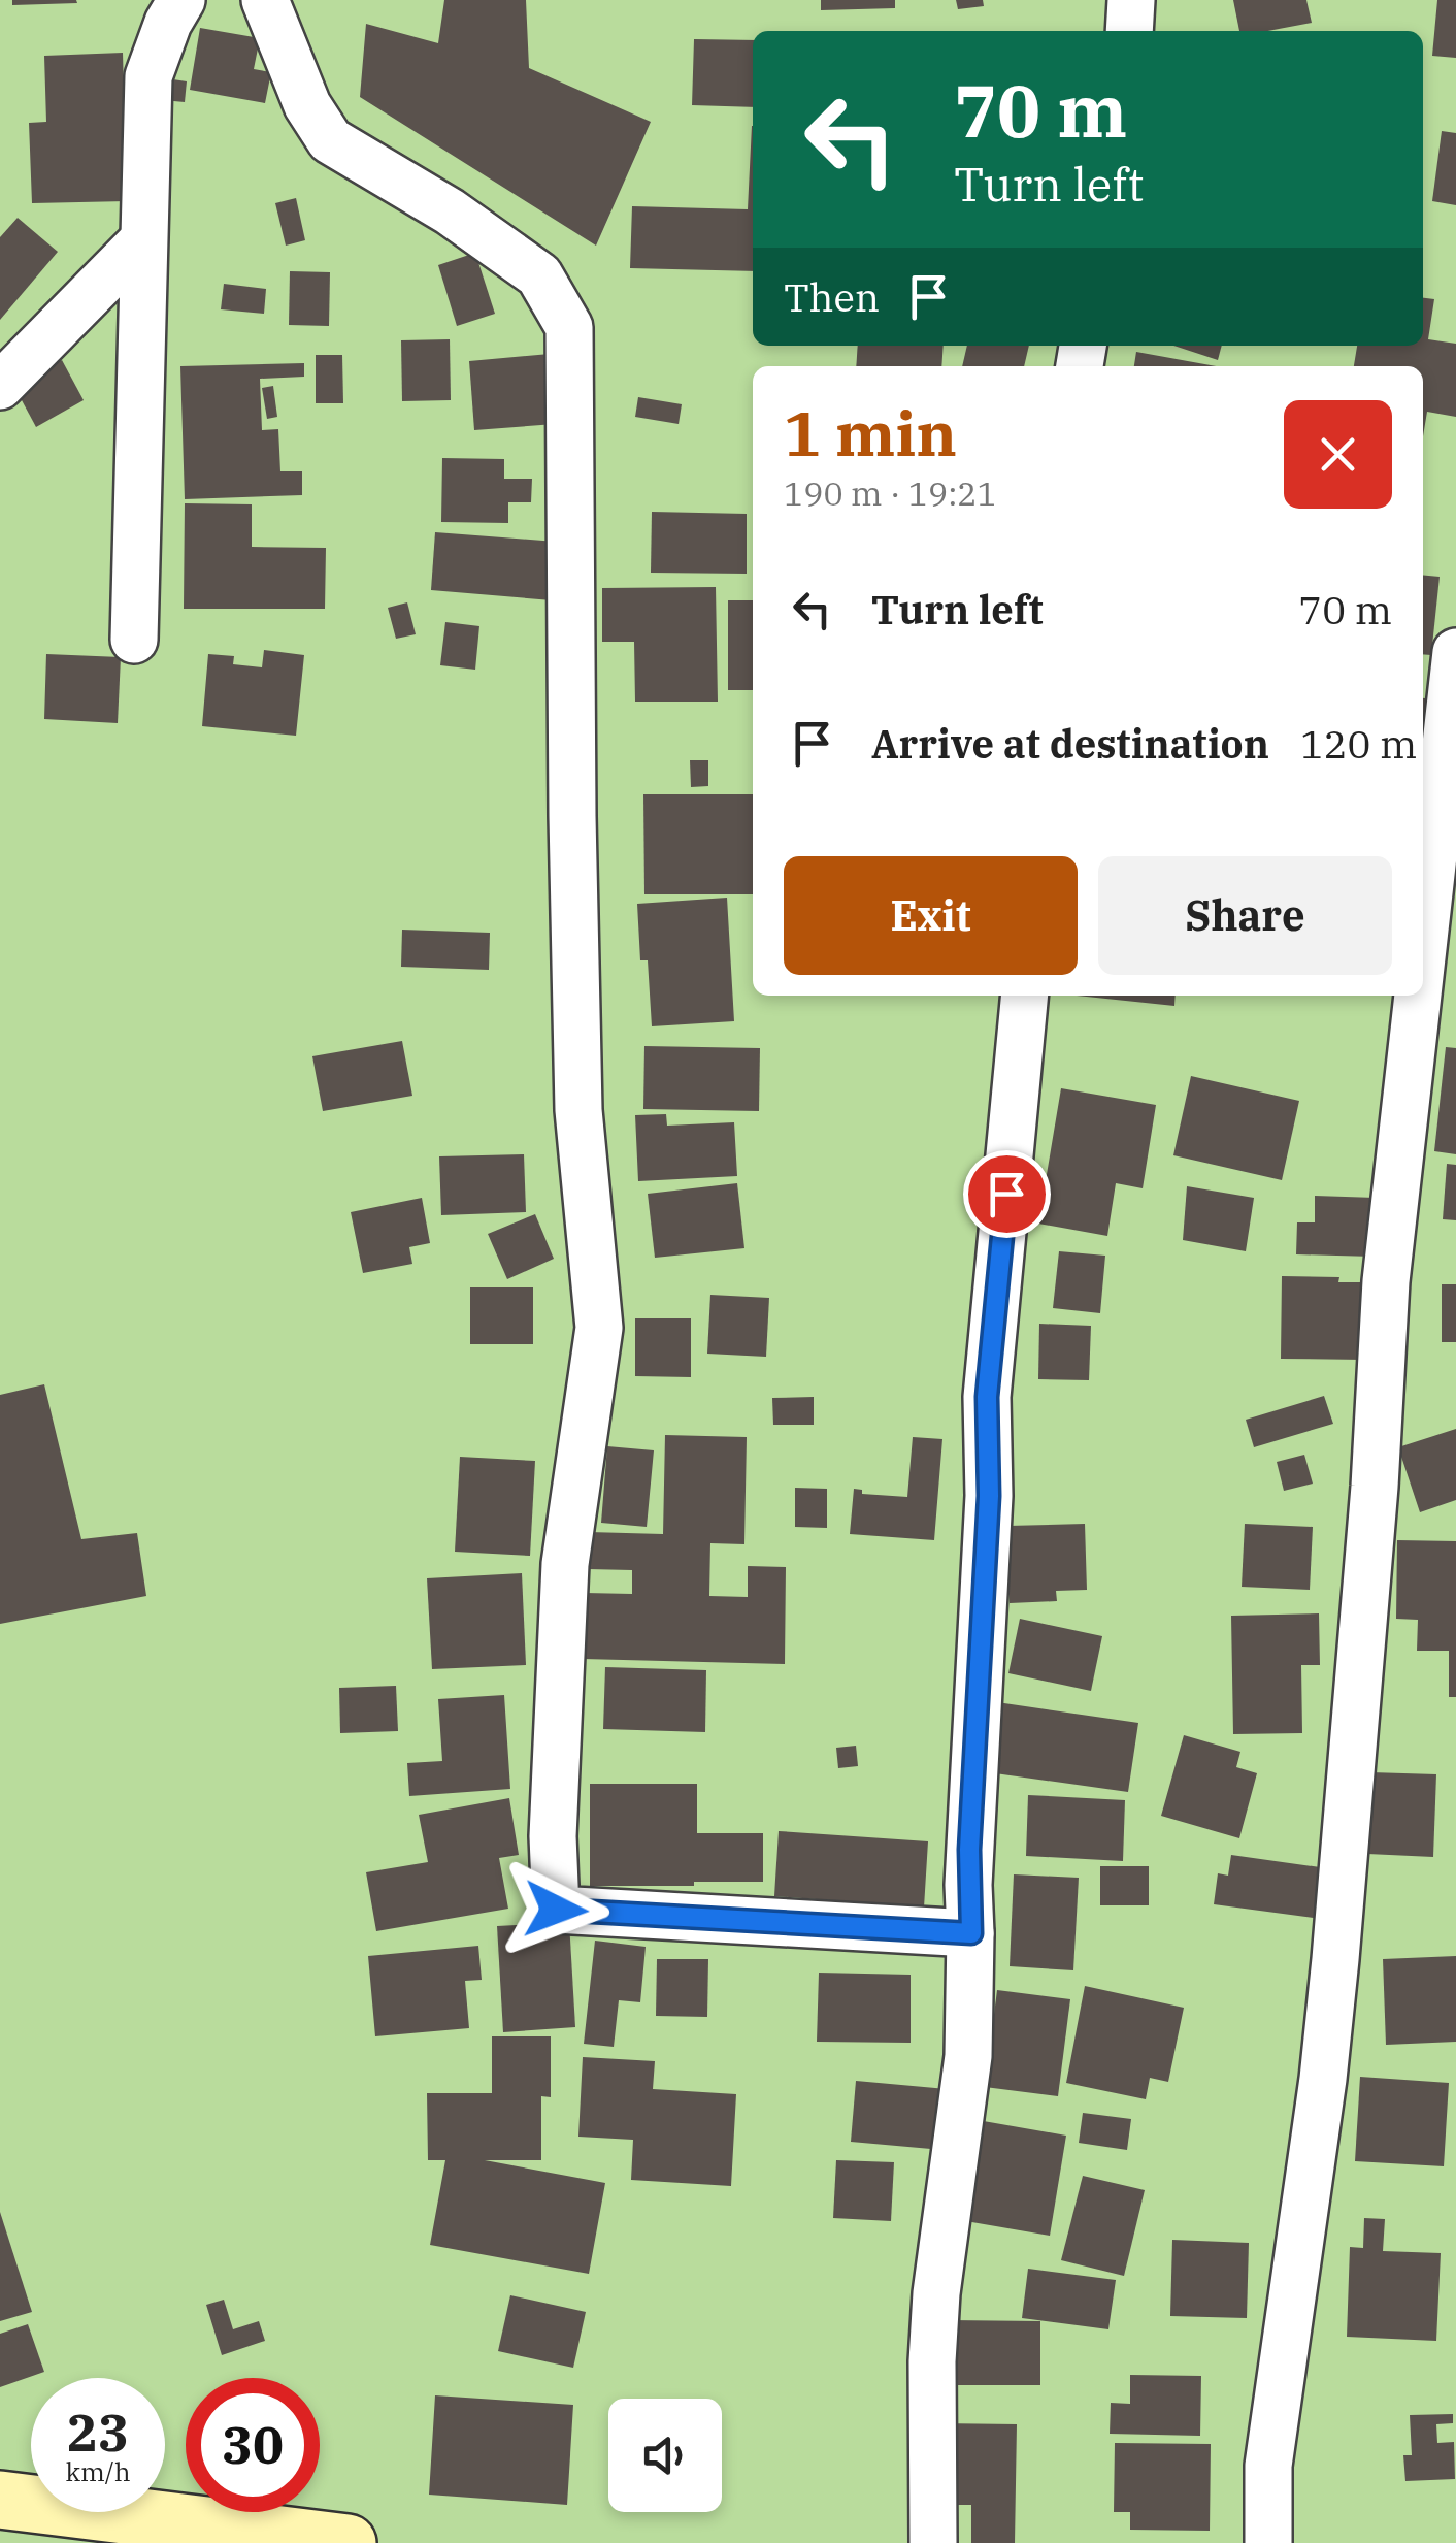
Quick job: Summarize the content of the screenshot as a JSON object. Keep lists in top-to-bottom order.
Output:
{
  "page": {
    "turn": ["70 m", "Turn left"],
    "then": "Then",
    "heading": ["1 min", "190 m · 19:21"],
    "list": [
      {
        "name": "Turn left",
        "value": "70 m"
      },
      {
        "name": "Arrive at destination",
        "value": "120 m"
      }
    ],
    "buttons": ["Exit", "Share"],
    "speed": "23 km/h",
    "limit": "30"
  }
}
